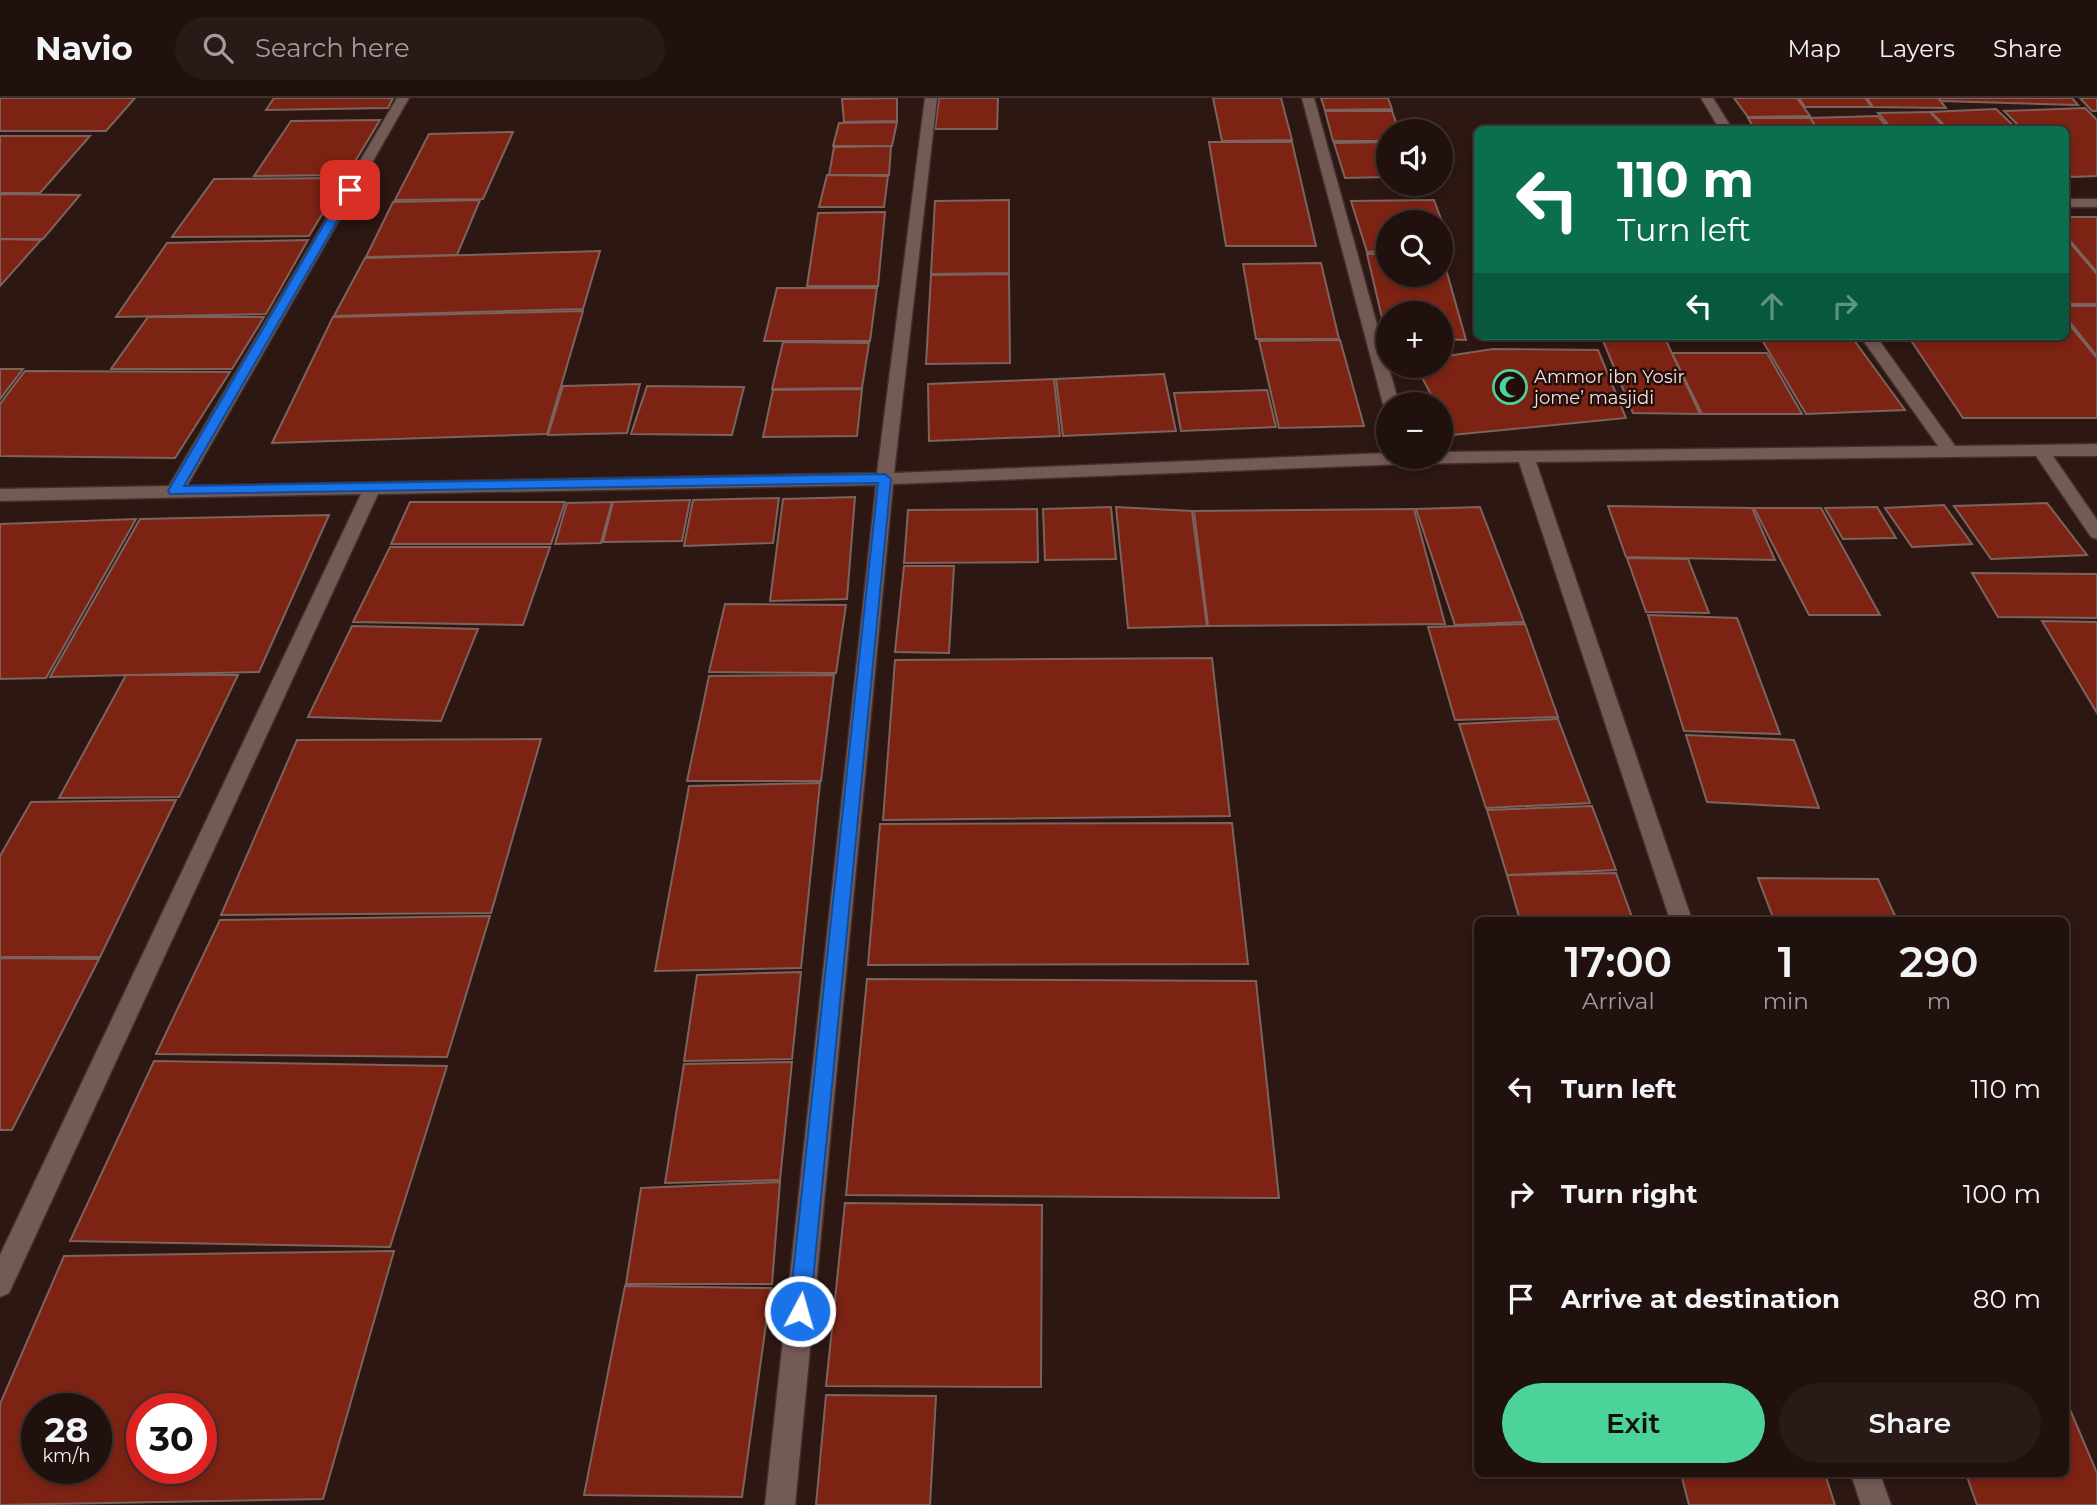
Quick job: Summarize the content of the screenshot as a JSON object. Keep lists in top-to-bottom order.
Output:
{
  "places": {
    "mosque": ["Ammor ibn Yosir jome’ masjidi"]
  },
  "page": {
    "header": "Navio",
    "search": "Search here",
    "nav": ["Map", "Layers", "Share"],
    "map_buttons": ["+", "−"],
    "turn": ["110 m", "Turn left"],
    "eta": [
      "17:00",
      "Arrival",
      "1",
      "min",
      "290",
      "m"
    ],
    "list": [
      {
        "name": "Turn left",
        "value": "110 m"
      },
      {
        "name": "Turn right",
        "value": "100 m"
      },
      {
        "name": "Arrive at destination",
        "value": "80 m"
      }
    ],
    "buttons": ["Exit", "Share"],
    "speed": "28 km/h",
    "limit": "30"
  }
}
